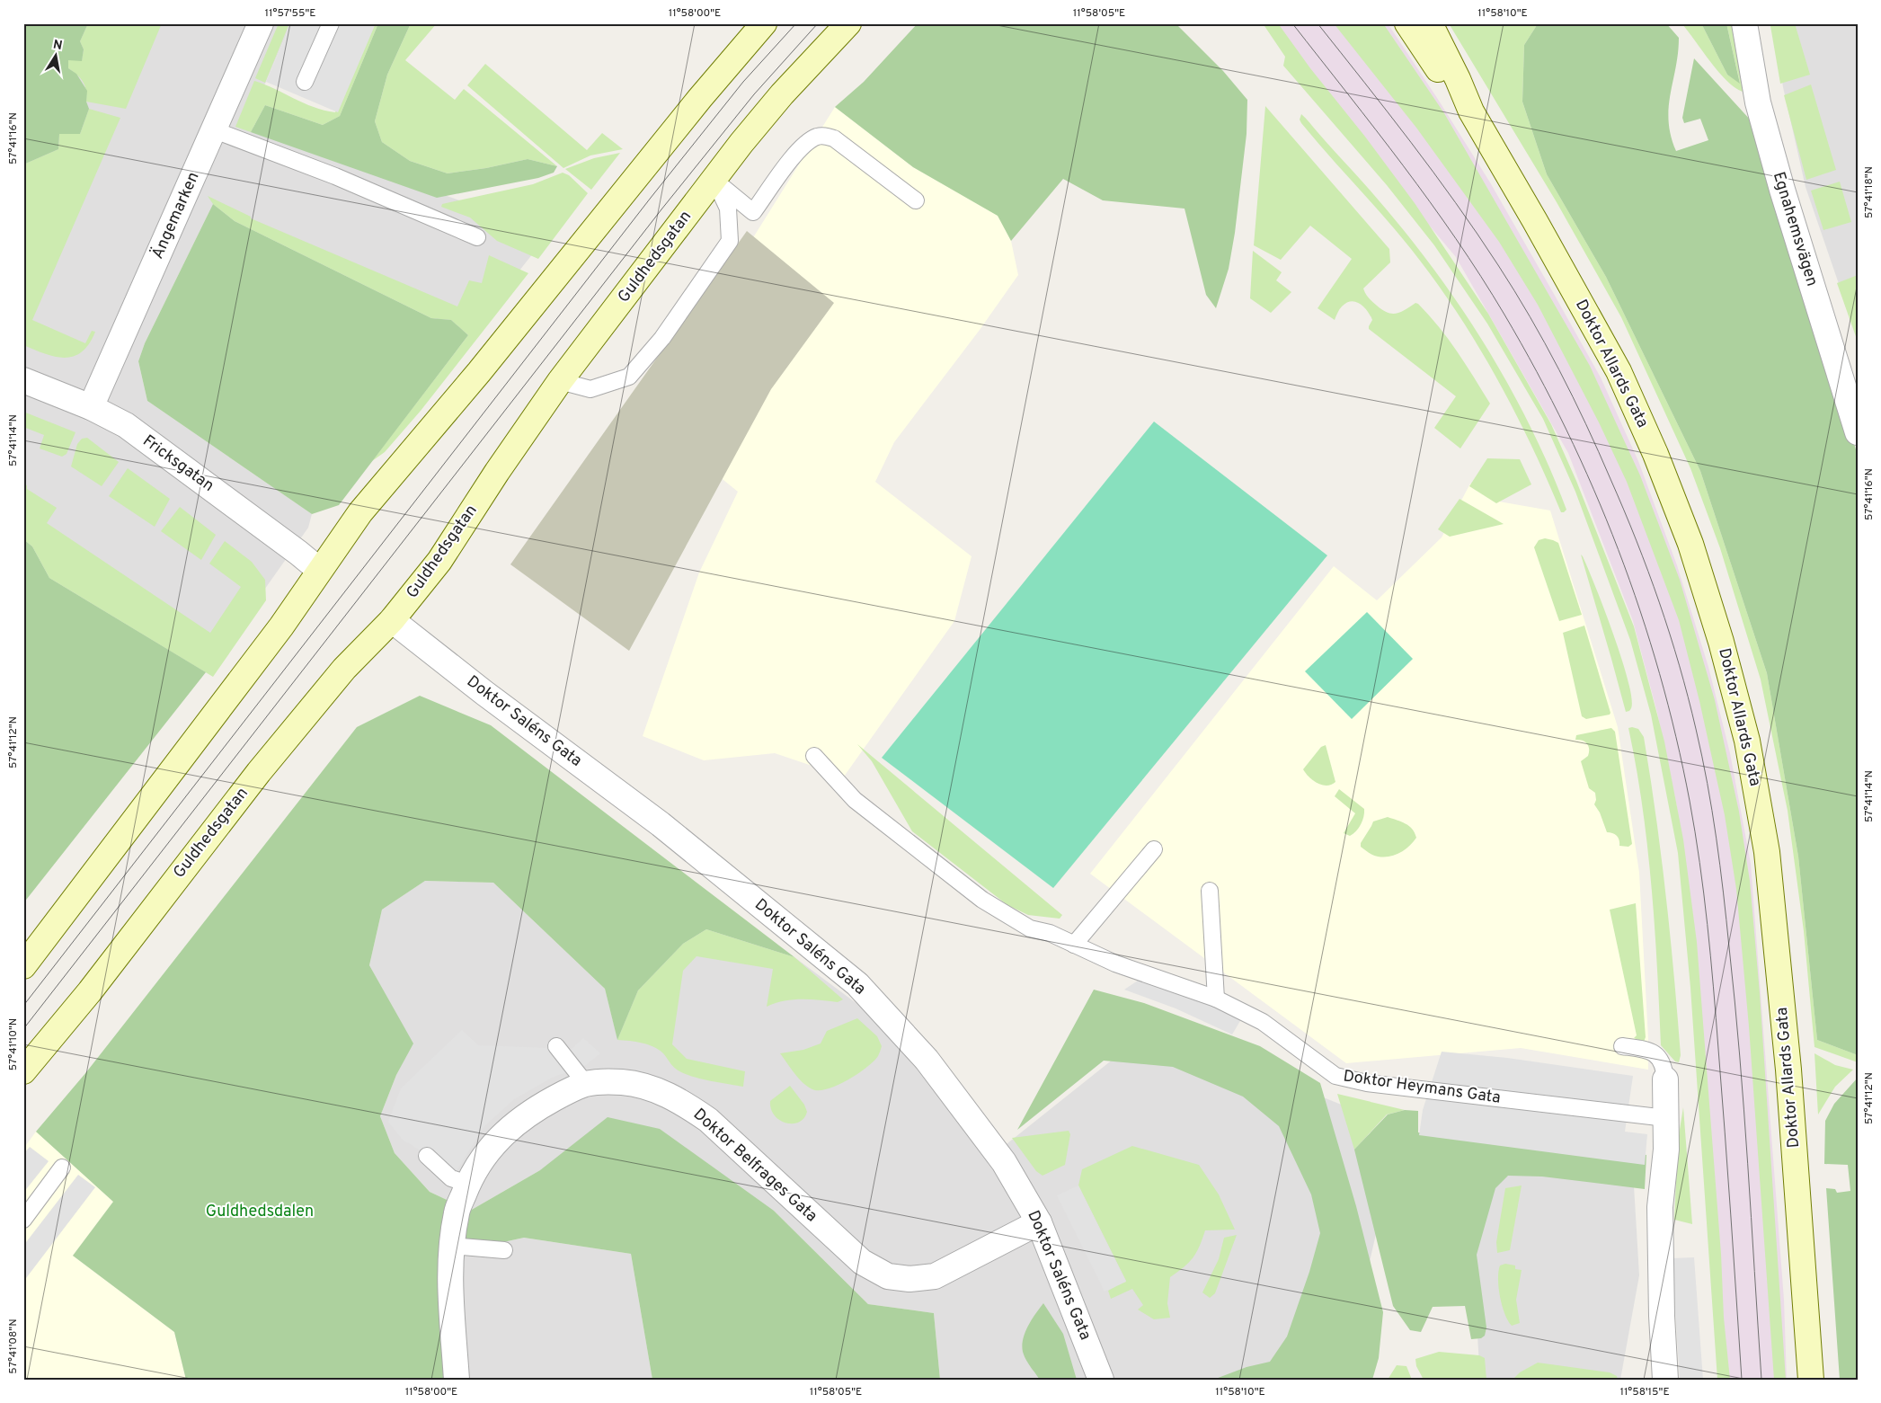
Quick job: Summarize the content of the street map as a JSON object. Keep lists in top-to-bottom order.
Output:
{
  "streets": {
    "street": [
      "Ängemarken",
      "Egnahemsvägen",
      "Guldhedsgatan",
      "Doktor Allards Gata",
      "Fricksgatan",
      "Doktor Saléns Gata",
      "Doktor Belfrages Gata"
    ],
    "lane": ["Doktor Heymans Gata"]
  },
  "crossings": [
    ["Ängemarken", "Fricksgatan"],
    ["Guldhedsgatan", "Doktor Saléns Gata"],
    ["Doktor Saléns Gata", "Doktor Belfrages Gata"]
  ],
  "parks": ["Guldhedsdalen"],
  "north": "top",
  "coordinates": [
    "11°57'55\"E",
    "11°58'00\"E",
    "11°58'05\"E",
    "11°58'10\"E",
    "57°41'16\"N",
    "57°41'18\"N",
    "57°41'14\"N",
    "57°41'12\"N",
    "57°41'10\"N",
    "57°41'08\"N",
    "11°58'15\"E"
  ]
}
